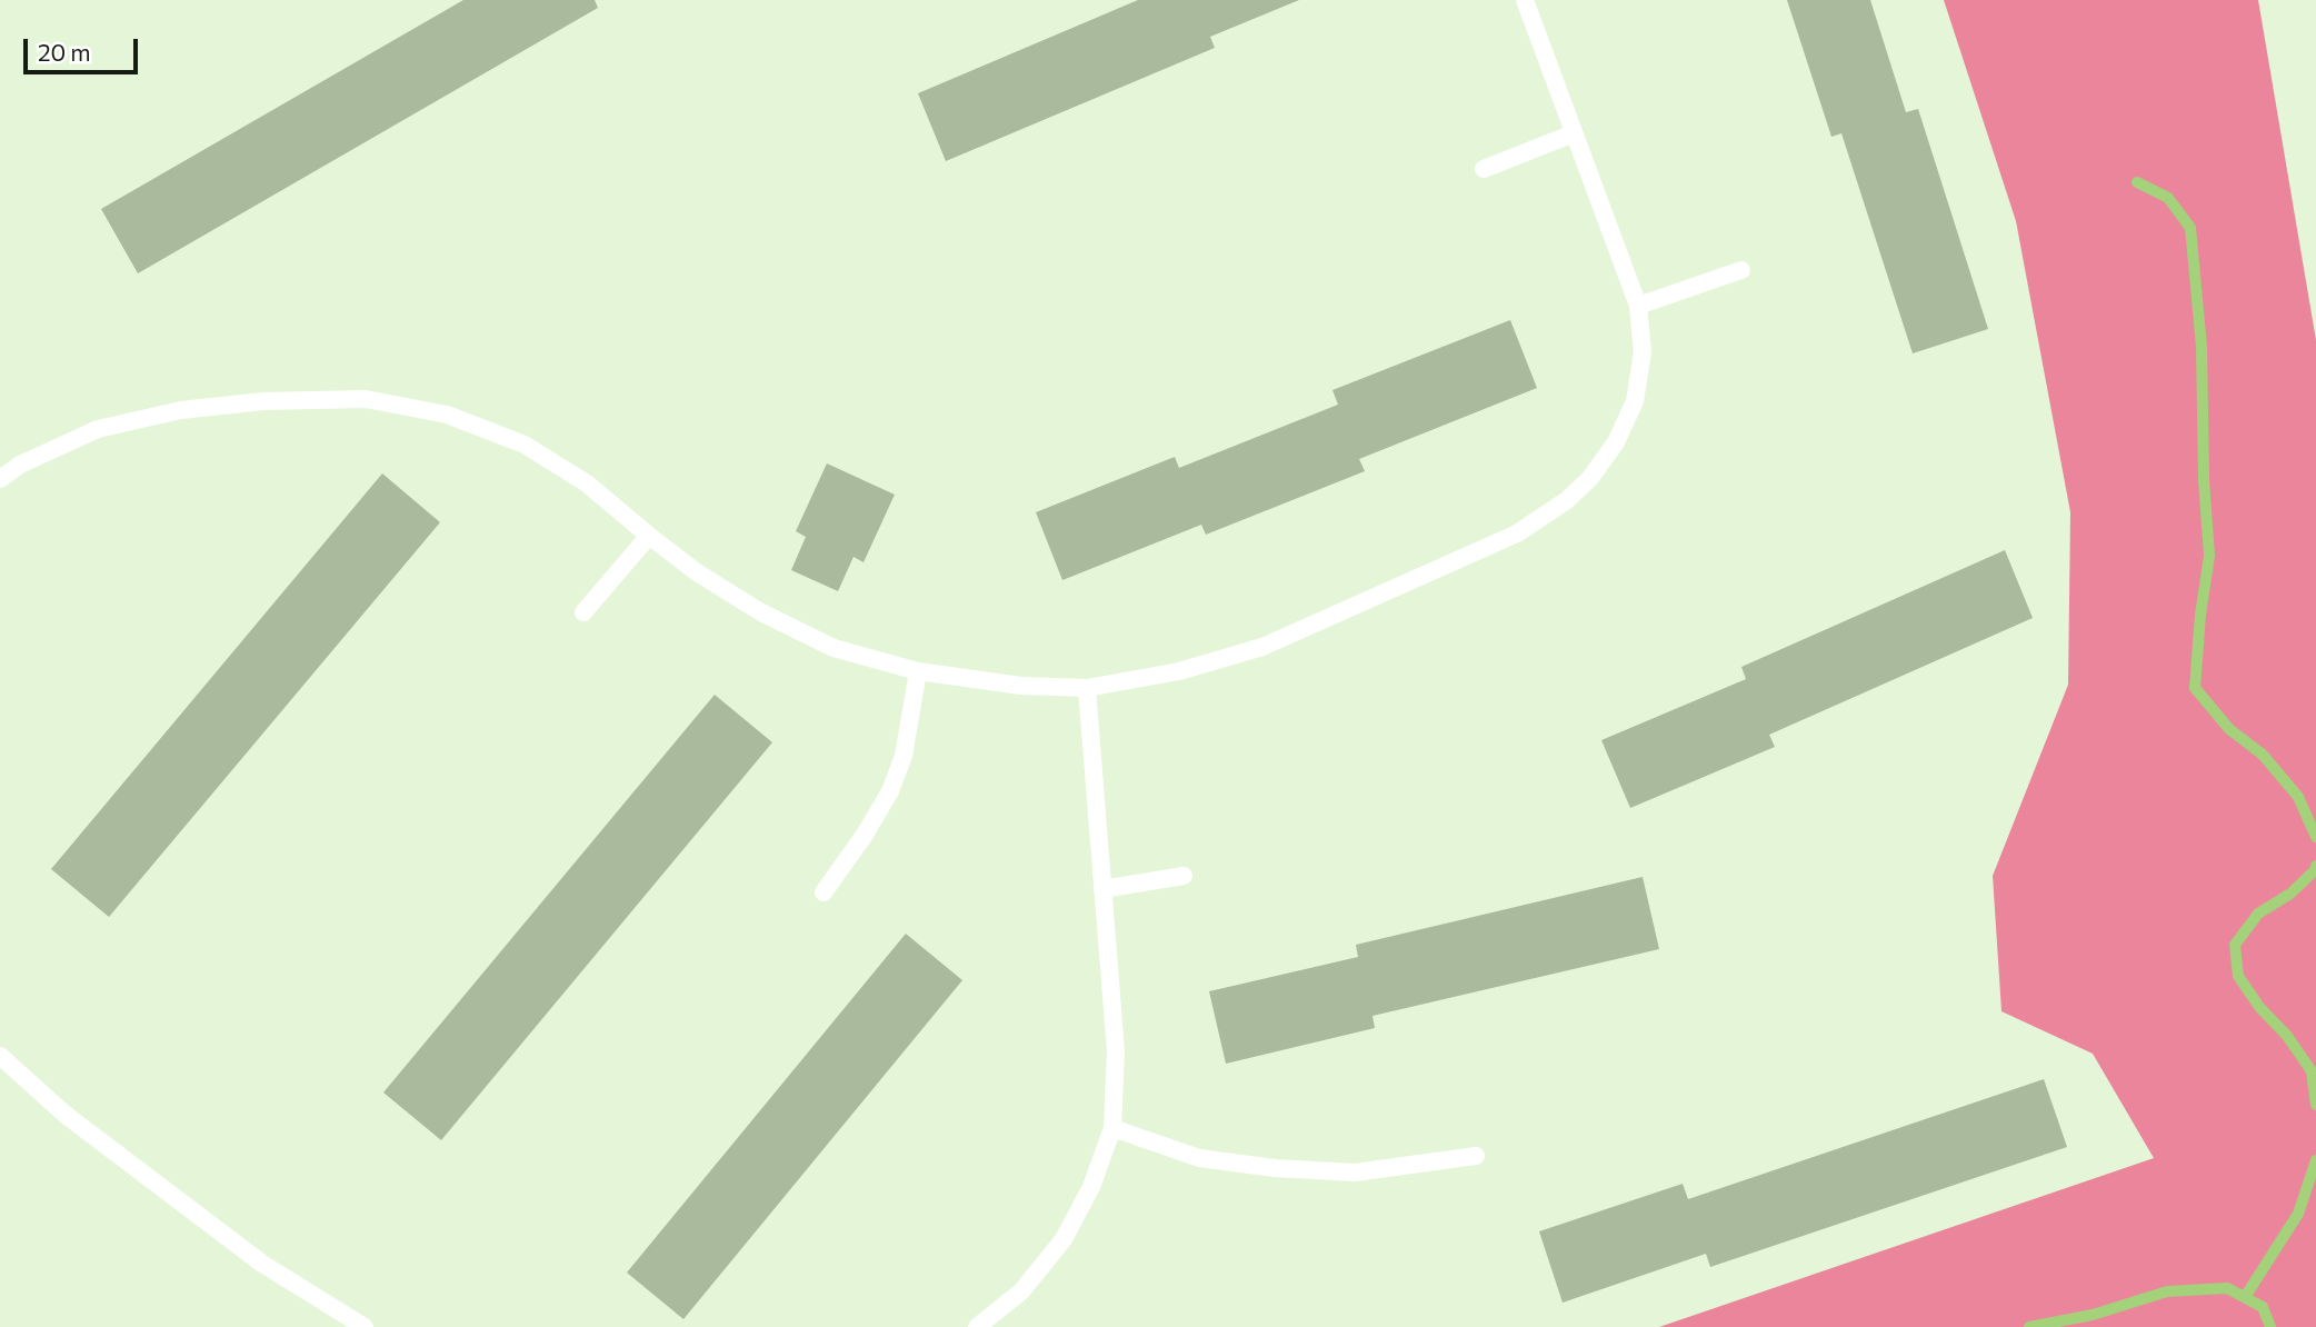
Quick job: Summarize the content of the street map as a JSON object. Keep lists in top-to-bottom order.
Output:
{
  "scale_bar": "20 m"
}
